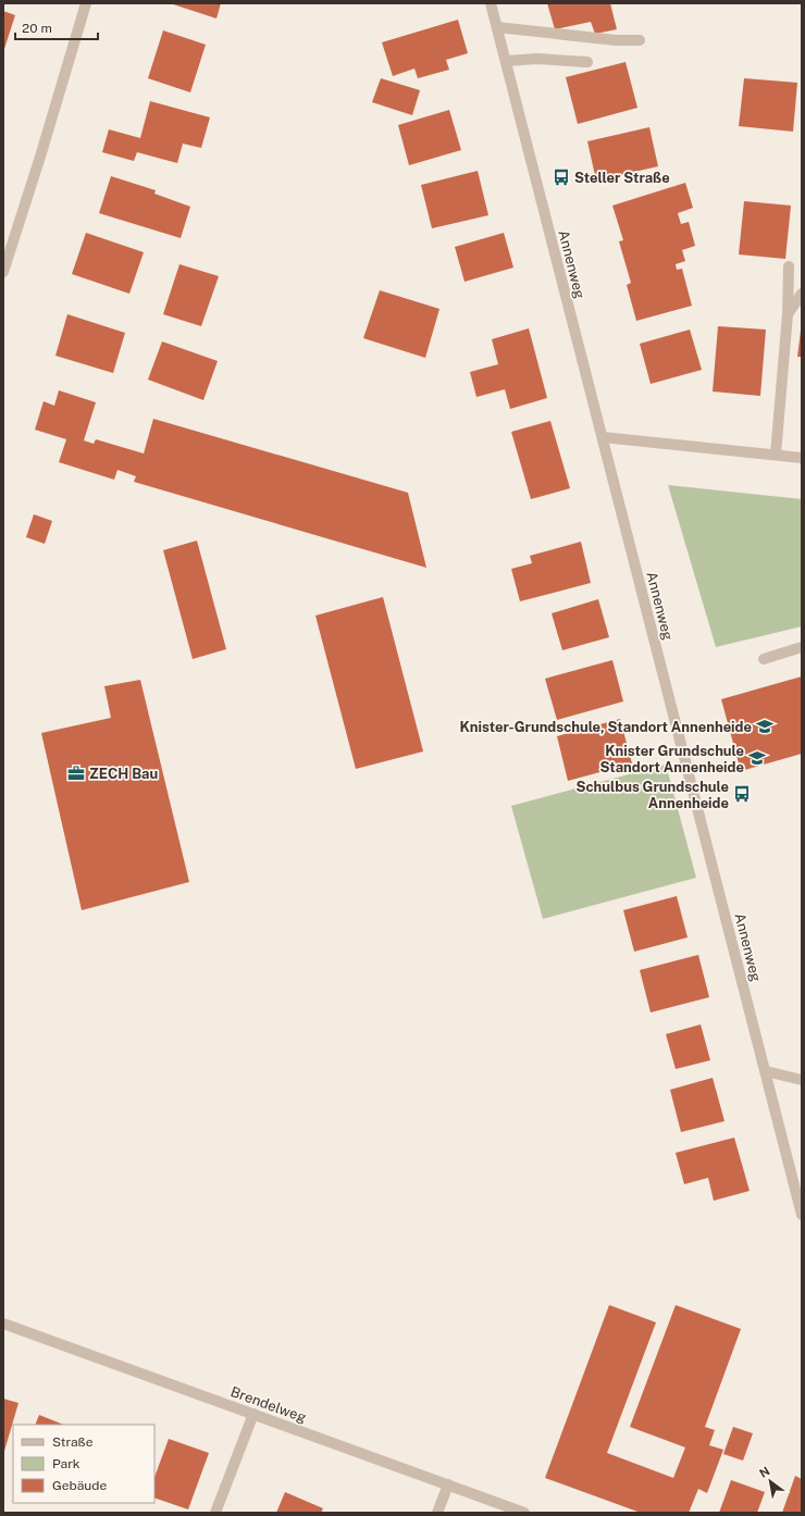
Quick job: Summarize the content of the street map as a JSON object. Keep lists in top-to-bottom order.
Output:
{
  "streets": {
    "street": ["Annenweg", "Brendelweg"]
  },
  "places": {
    "bus stop": ["Steller Straße", "Schulbus Grundschule Annenheide"],
    "school or university": ["Knister-Grundschule, Standort Annenheide", "Knister Grundschule Standort Annenheide"],
    "office": ["ZECH Bau"]
  },
  "legend": ["Straße", "Park", "Gebäude"],
  "scale_bar": "20 m",
  "north": "top left"
}
